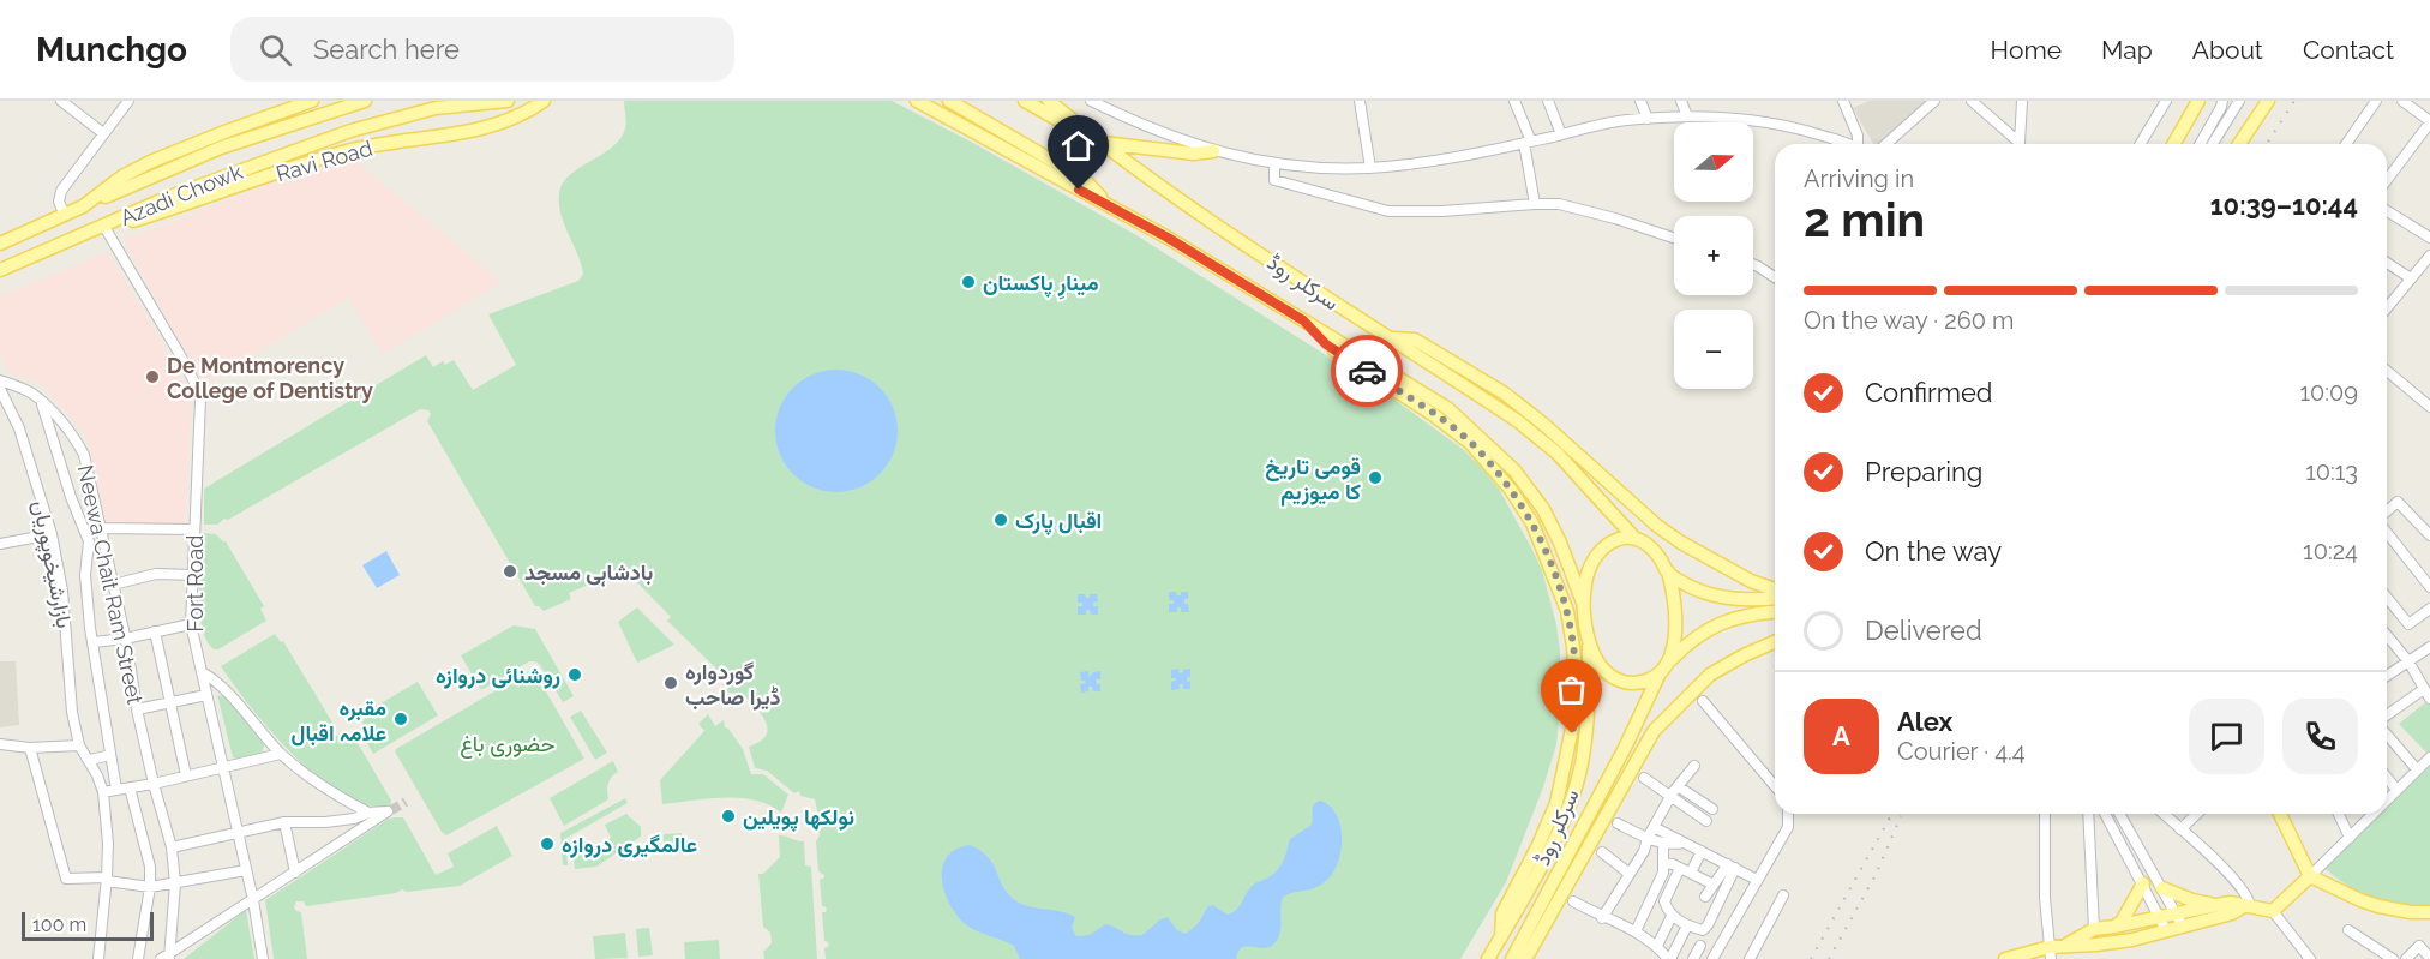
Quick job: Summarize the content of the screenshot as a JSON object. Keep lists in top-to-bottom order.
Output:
{
  "streets": {
    "main road": ["Ravi Road", "Azadi Chowk", "سرکلر روڈ"],
    "street": ["بازارشیخوپوریاں", "Fort Road", "Neewa Chait Ram Street"]
  },
  "crossings": [
    ["Ravi Road", "Azadi Chowk"],
    ["Ravi Road", "Fort Road"],
    ["Azadi Chowk", "Fort Road"]
  ],
  "parks": ["حضوری باغ"],
  "places": [
    "مینارِ پاکستان",
    "De Montmorency College of Dentistry",
    "قومی تاریخ کا میوزیم",
    "اقبال پارک",
    "بادشاہی مسجد",
    "روشنائی دروازہ",
    "گوردوارہ ڈیرا صاحب",
    "مقبرہ علامہ اقبال",
    "نولکھا پویلین",
    "عالمگیری دروازہ"
  ],
  "scale_bar": "100 m",
  "north": "right",
  "page": {
    "header": "Munchgo",
    "search": "Search here",
    "nav": [
      "Home",
      "Map",
      "About",
      "Contact"
    ],
    "map_buttons": ["+", "−"],
    "heading": ["2 min", "Arriving in", "10:39–10:44"],
    "panel": ["Alex", "Courier · 4.4"],
    "bar": "On the way · 260 m",
    "list": [
      ["Confirmed", "10:09"],
      ["Preparing", "10:13"],
      ["On the way", "10:24"],
      "Delivered"
    ],
    "round": "A",
    "scale": "100 m"
  }
}
